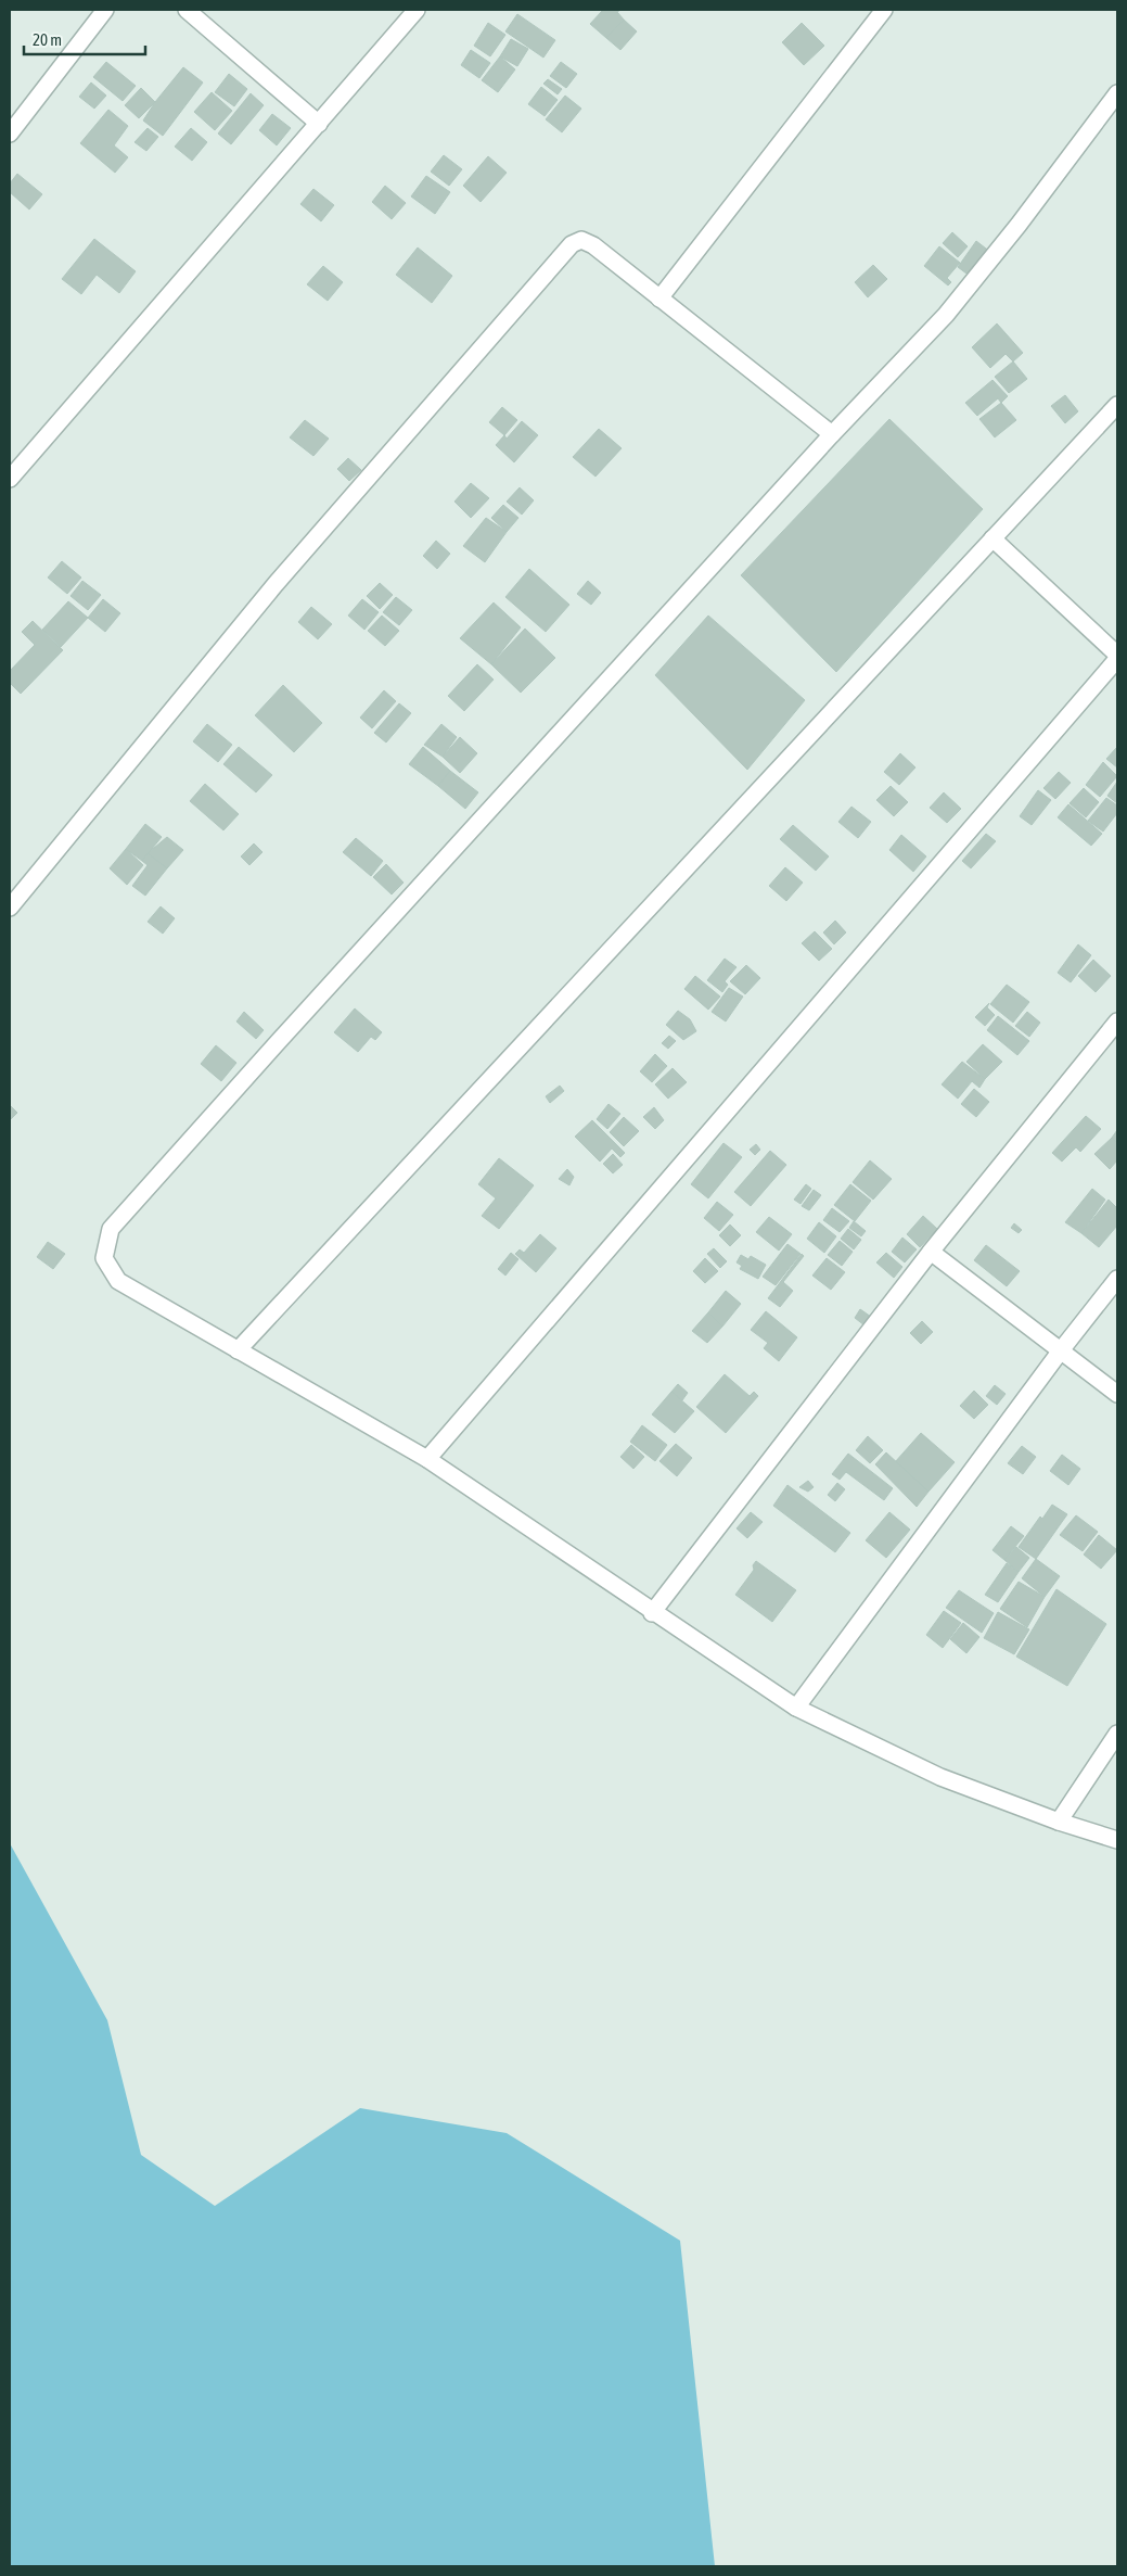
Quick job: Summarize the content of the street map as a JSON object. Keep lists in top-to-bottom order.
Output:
{
  "scale_bar": "20 m"
}
